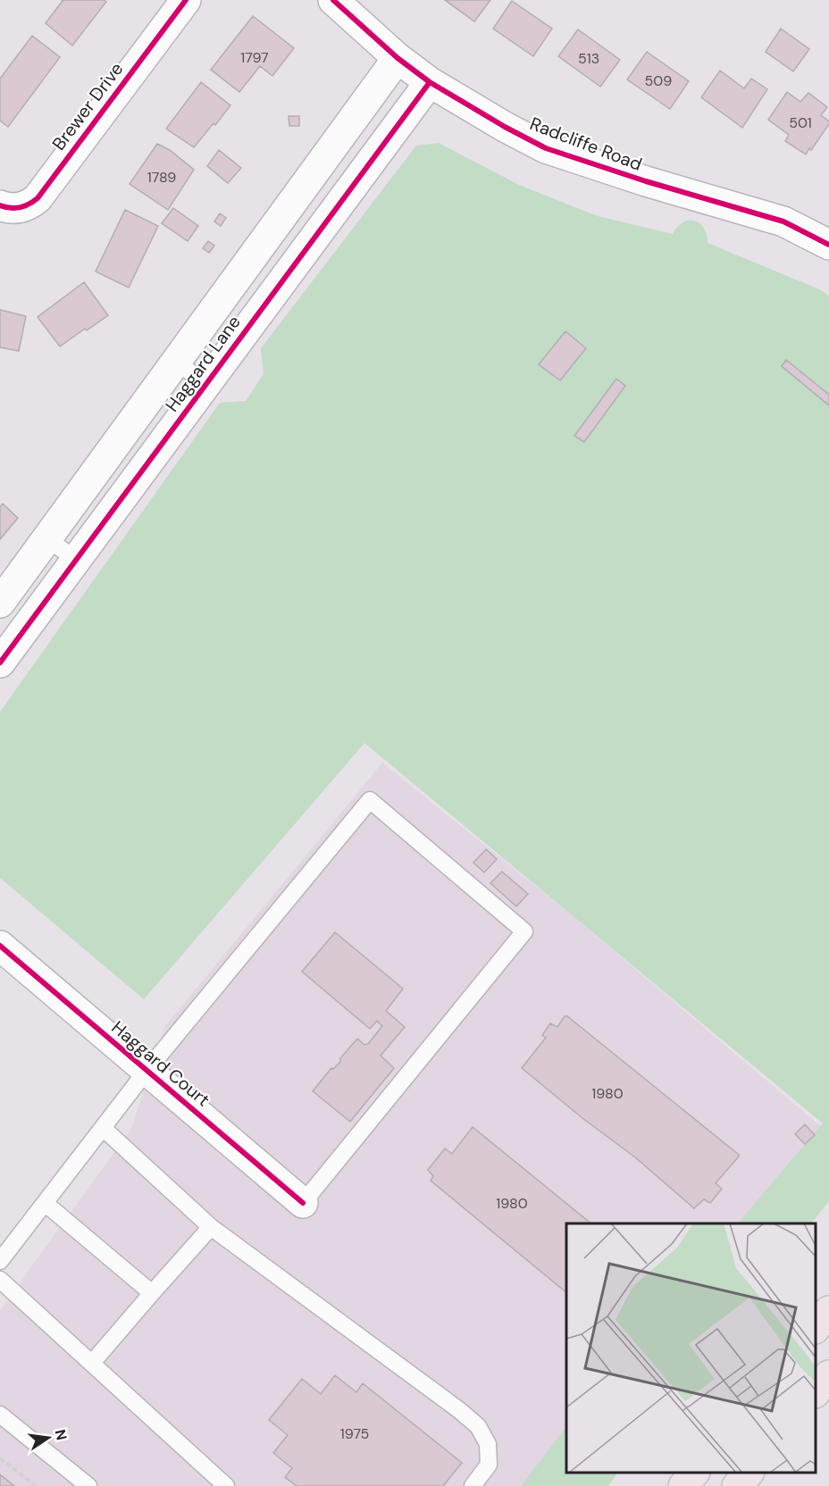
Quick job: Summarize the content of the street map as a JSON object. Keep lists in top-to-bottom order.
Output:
{
  "streets": {
    "street": [
      "Brewer Drive",
      "Radcliffe Road",
      "Haggard Lane",
      "Haggard Court"
    ]
  },
  "crossings": [
    ["Radcliffe Road", "Haggard Lane"]
  ],
  "house_numbers": [
    "1797",
    "513",
    "509",
    "501",
    "1789",
    "1980",
    "1980",
    "1975"
  ],
  "north": "right"
}
